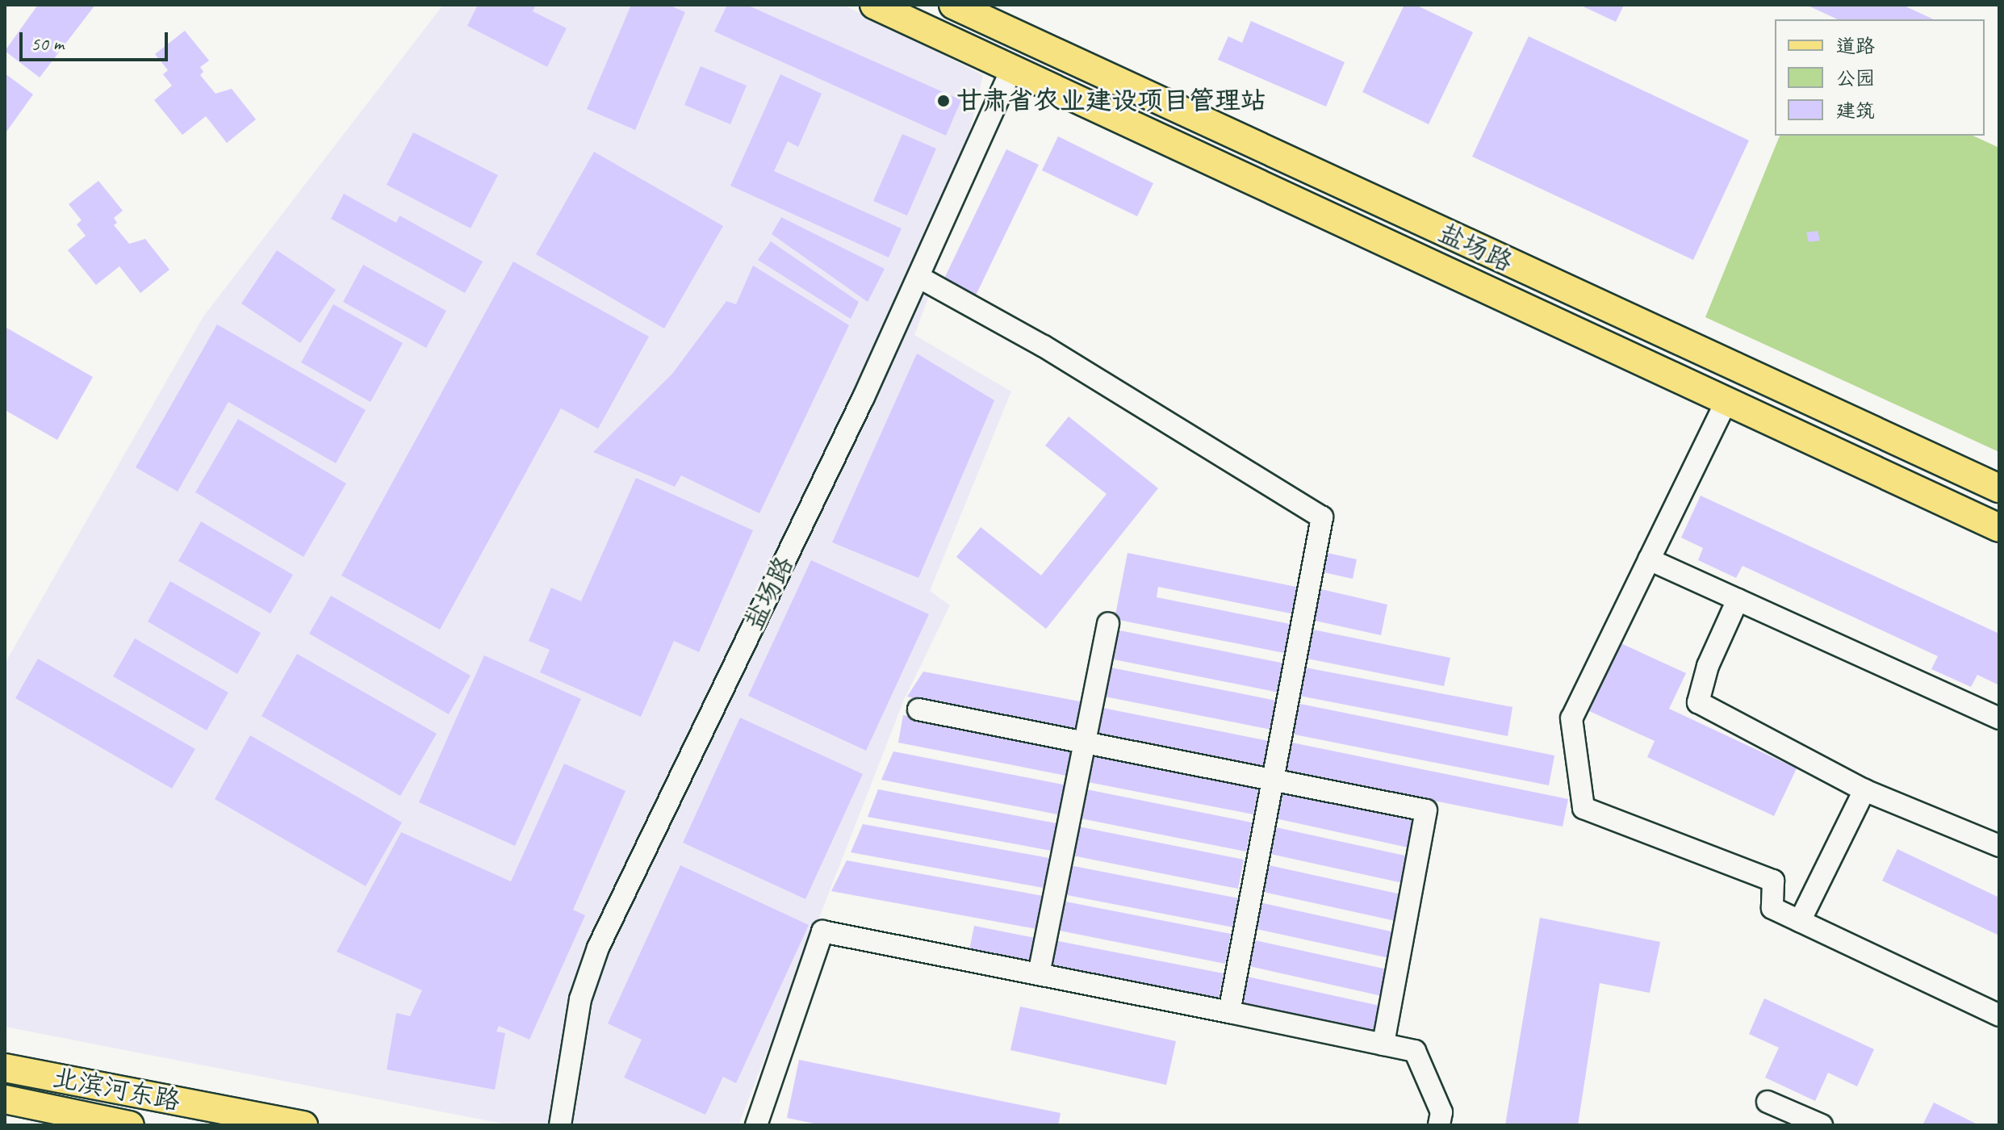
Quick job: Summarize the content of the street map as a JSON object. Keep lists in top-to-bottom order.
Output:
{
  "streets": {
    "main road": ["盐场路", "北滨河东路"]
  },
  "places": ["甘肃省农业建设项目管理站"],
  "legend": ["道路", "公园", "建筑"],
  "scale_bar": "50 m"
}
